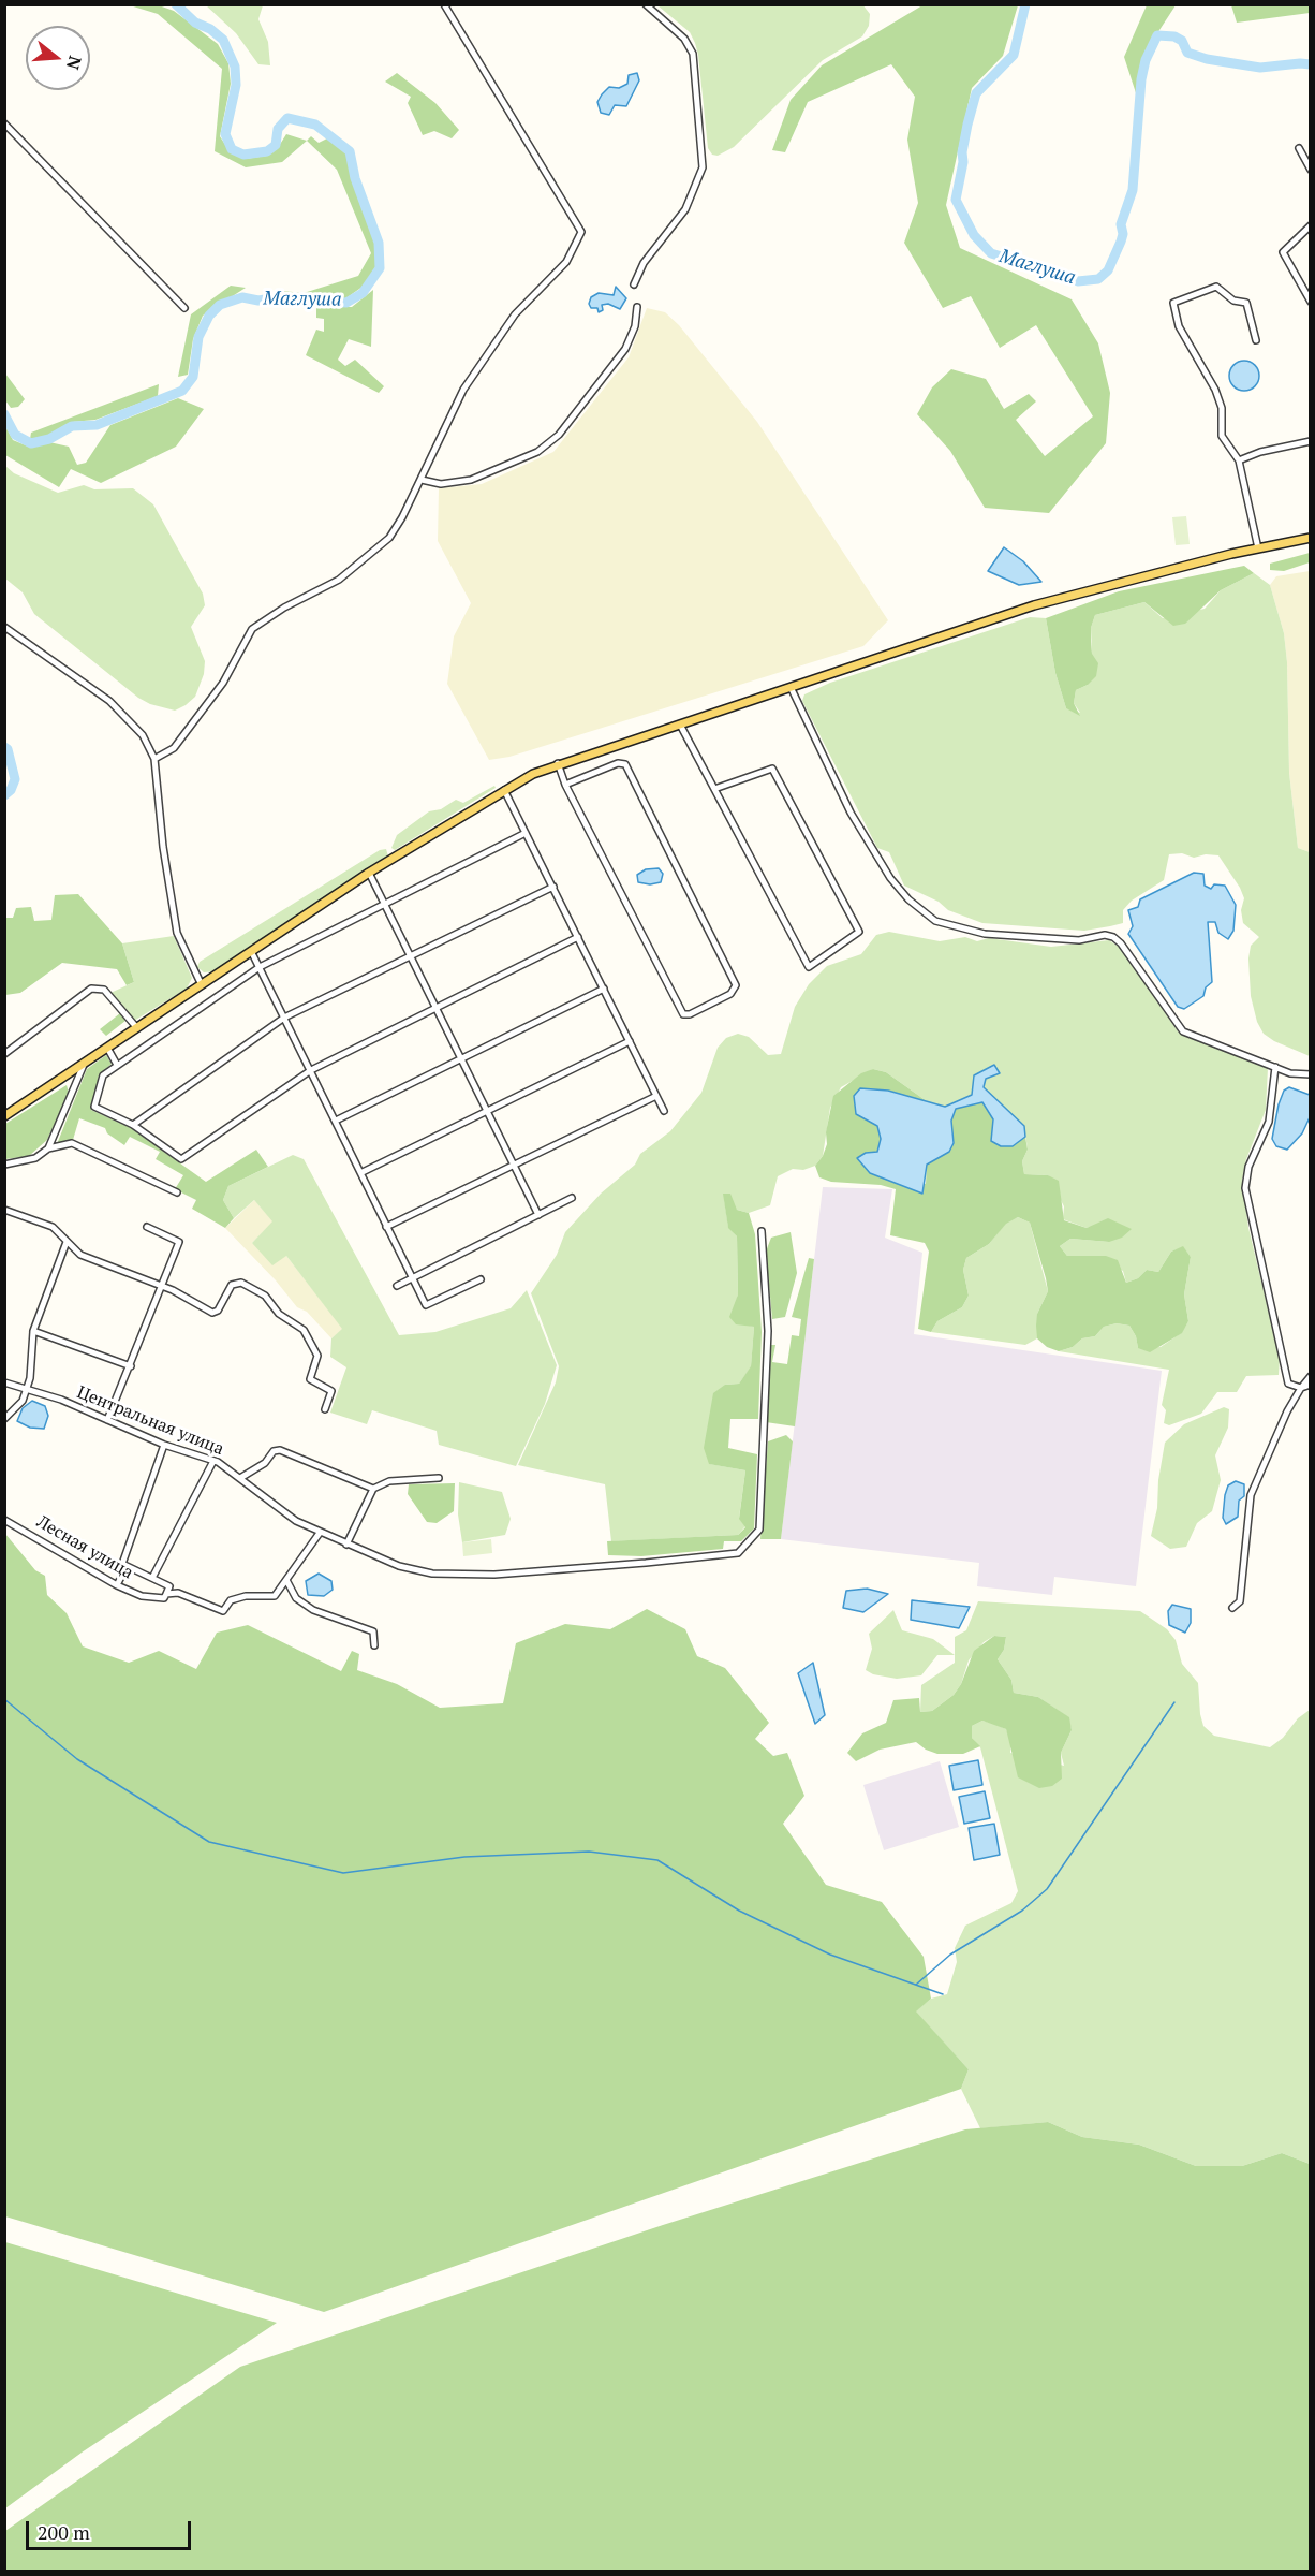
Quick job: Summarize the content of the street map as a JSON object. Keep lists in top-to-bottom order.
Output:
{
  "streets": {
    "street": ["Центральная улица", "Лесная улица"]
  },
  "water": ["Маглуша"],
  "scale_bar": "200 m",
  "north": "right"
}
